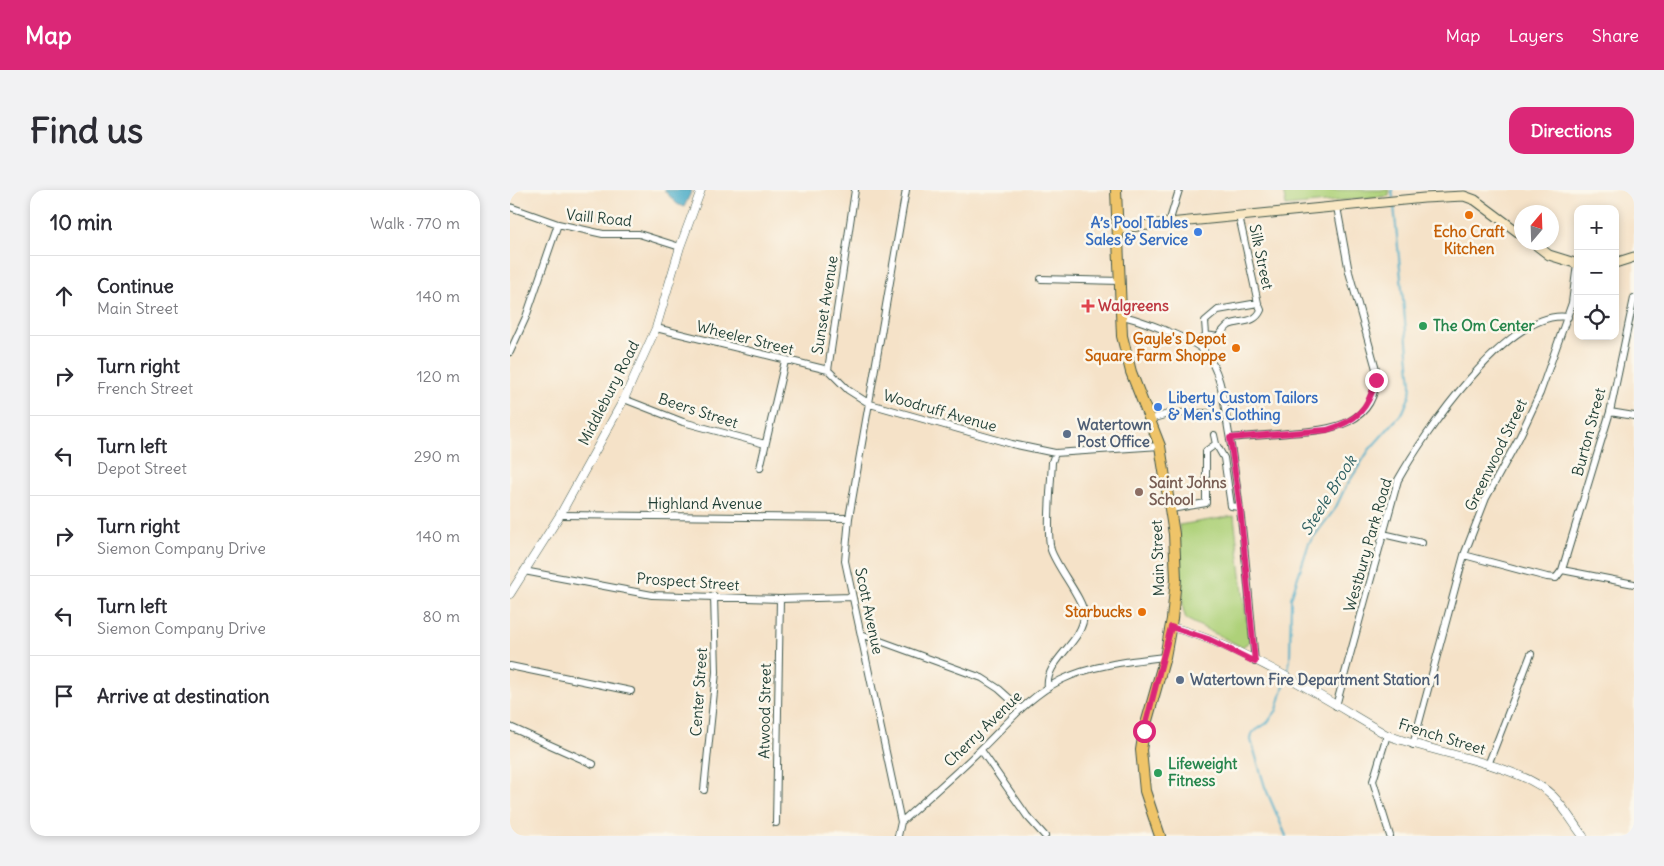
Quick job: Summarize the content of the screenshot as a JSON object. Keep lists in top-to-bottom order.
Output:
{
  "streets": {
    "main road": ["Main Street"],
    "street": [
      "Vaill Road",
      "Silk Street",
      "Sunset Avenue",
      "Wheeler Street",
      "Middlebury Road",
      "Beers Street",
      "Woodruff Avenue",
      "Burton Street",
      "Greenwood Street",
      "Highland Avenue",
      "Westbury Park Road",
      "Prospect Street",
      "Scott Avenue",
      "Center Street",
      "Atwood Street",
      "Cherry Avenue",
      "French Street"
    ]
  },
  "crossings": [
    ["Vaill Road", "Middlebury Road"],
    ["Sunset Avenue", "Wheeler Street"],
    ["Sunset Avenue", "Woodruff Avenue"],
    ["Sunset Avenue", "Scott Avenue"],
    ["Wheeler Street", "Middlebury Road"],
    ["Middlebury Road", "Beers Street"],
    ["Middlebury Road", "Highland Avenue"],
    ["Middlebury Road", "Prospect Street"],
    ["Woodruff Avenue", "Main Street"],
    ["Woodruff Avenue", "Scott Avenue"],
    ["Greenwood Street", "Westbury Park Road"],
    ["Greenwood Street", "French Street"],
    ["Highland Avenue", "Scott Avenue"],
    ["Westbury Park Road", "French Street"],
    ["Main Street", "Cherry Avenue"],
    ["Main Street", "French Street"],
    ["Prospect Street", "Scott Avenue"],
    ["Prospect Street", "Center Street"],
    ["Prospect Street", "Atwood Street"],
    ["Scott Avenue", "Cherry Avenue"]
  ],
  "water": ["Steele Brook"],
  "places": {
    "other": [
      "Echo Craft Kitchen",
      "A’s Pool Tables Sales & Service",
      "The Om Center",
      "Gayle's Depot Square Farm Shoppe",
      "Liberty Custom Tailors & Men's Clothing",
      "Watertown Post Office",
      "Saint Johns School",
      "Starbucks",
      "Watertown Fire Department Station 1",
      "Lifeweight Fitness"
    ],
    "health": ["Walgreens"]
  },
  "north": "top",
  "page": {
    "header": "Map",
    "nav": ["Map", "Layers", "Share"],
    "buttons": "Directions",
    "title": "Find us",
    "heading": ["10 min", "Walk · 770 m"],
    "map_buttons": ["+", "−"],
    "list": [
      ["Continue", "Main Street", "140 m"],
      ["Turn right", "French Street", "120 m"],
      ["Turn left", "Depot Street", "290 m"],
      ["Turn right", "Siemon Company Drive", "140 m"],
      ["Turn left", "Siemon Company Drive", "80 m"],
      "Arrive at destination"
    ]
  }
}
